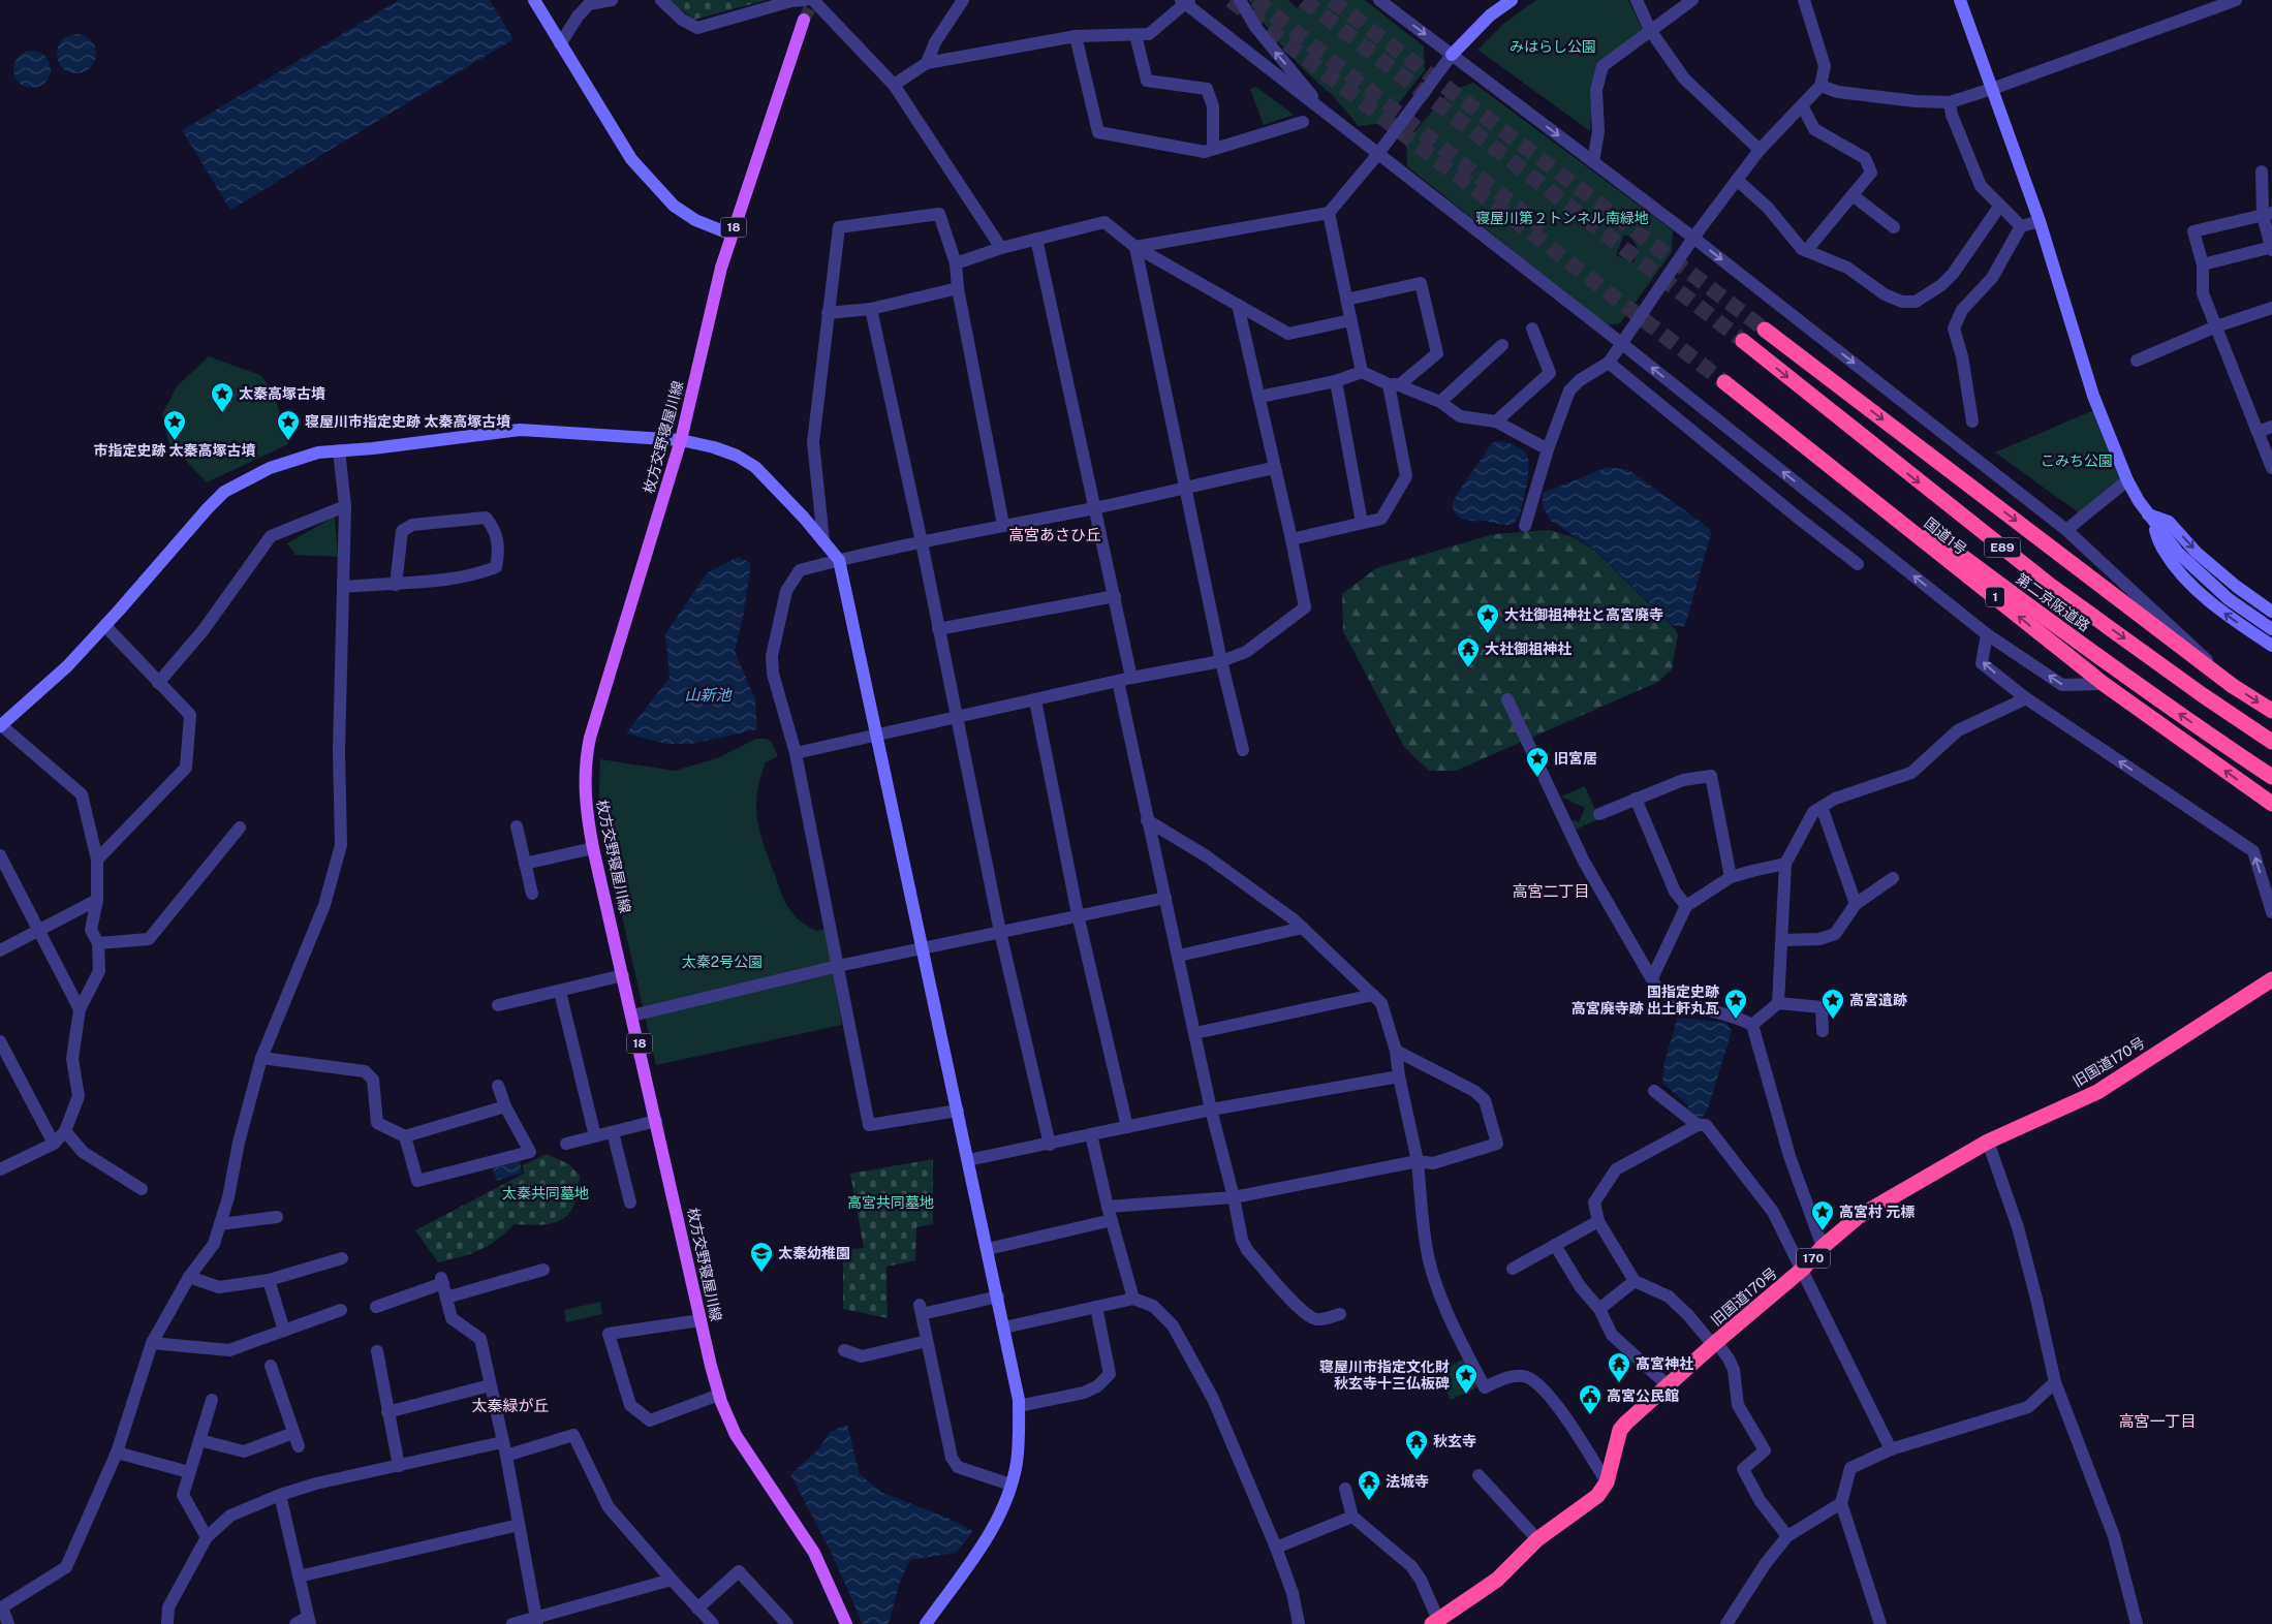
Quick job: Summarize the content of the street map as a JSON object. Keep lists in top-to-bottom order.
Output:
{
  "streets": {
    "highway": [
      "国道1号",
      "E89",
      "1",
      "第二京阪道路",
      "旧国道170号",
      "170"
    ],
    "main road": ["18", "枚方交野寝屋川線"]
  },
  "crossings": [
    ["国道1号", "第二京阪道路"]
  ],
  "districts": [
    "高宮あさひ丘",
    "高宮二丁目",
    "太秦緑が丘",
    "高宮一丁目"
  ],
  "water": ["山新池"],
  "parks": [
    "みはらし公園",
    "寝屋川第２トンネル南緑地",
    "こみち公園",
    "太秦2号公園",
    "太秦共同墓地",
    "高宮共同墓地"
  ],
  "places": {
    "place": [
      "太秦高塚古墳",
      "市指定史跡 太秦高塚古墳",
      "寝屋川市指定史跡 太秦高塚古墳",
      "大社御祖神社と高宮廃寺",
      "旧宮居",
      "国指定史跡 高宮廃寺跡 出土軒丸瓦",
      "高宮遺跡",
      "高宮村 元標",
      "寝屋川市指定文化財 秋玄寺十三仏板碑"
    ],
    "temple": [
      "大社御祖神社",
      "髙宮神社",
      "秋玄寺",
      "法城寺"
    ],
    "school or university": ["太秦幼稚園"],
    "public building": ["高宮公民館"]
  }
}
